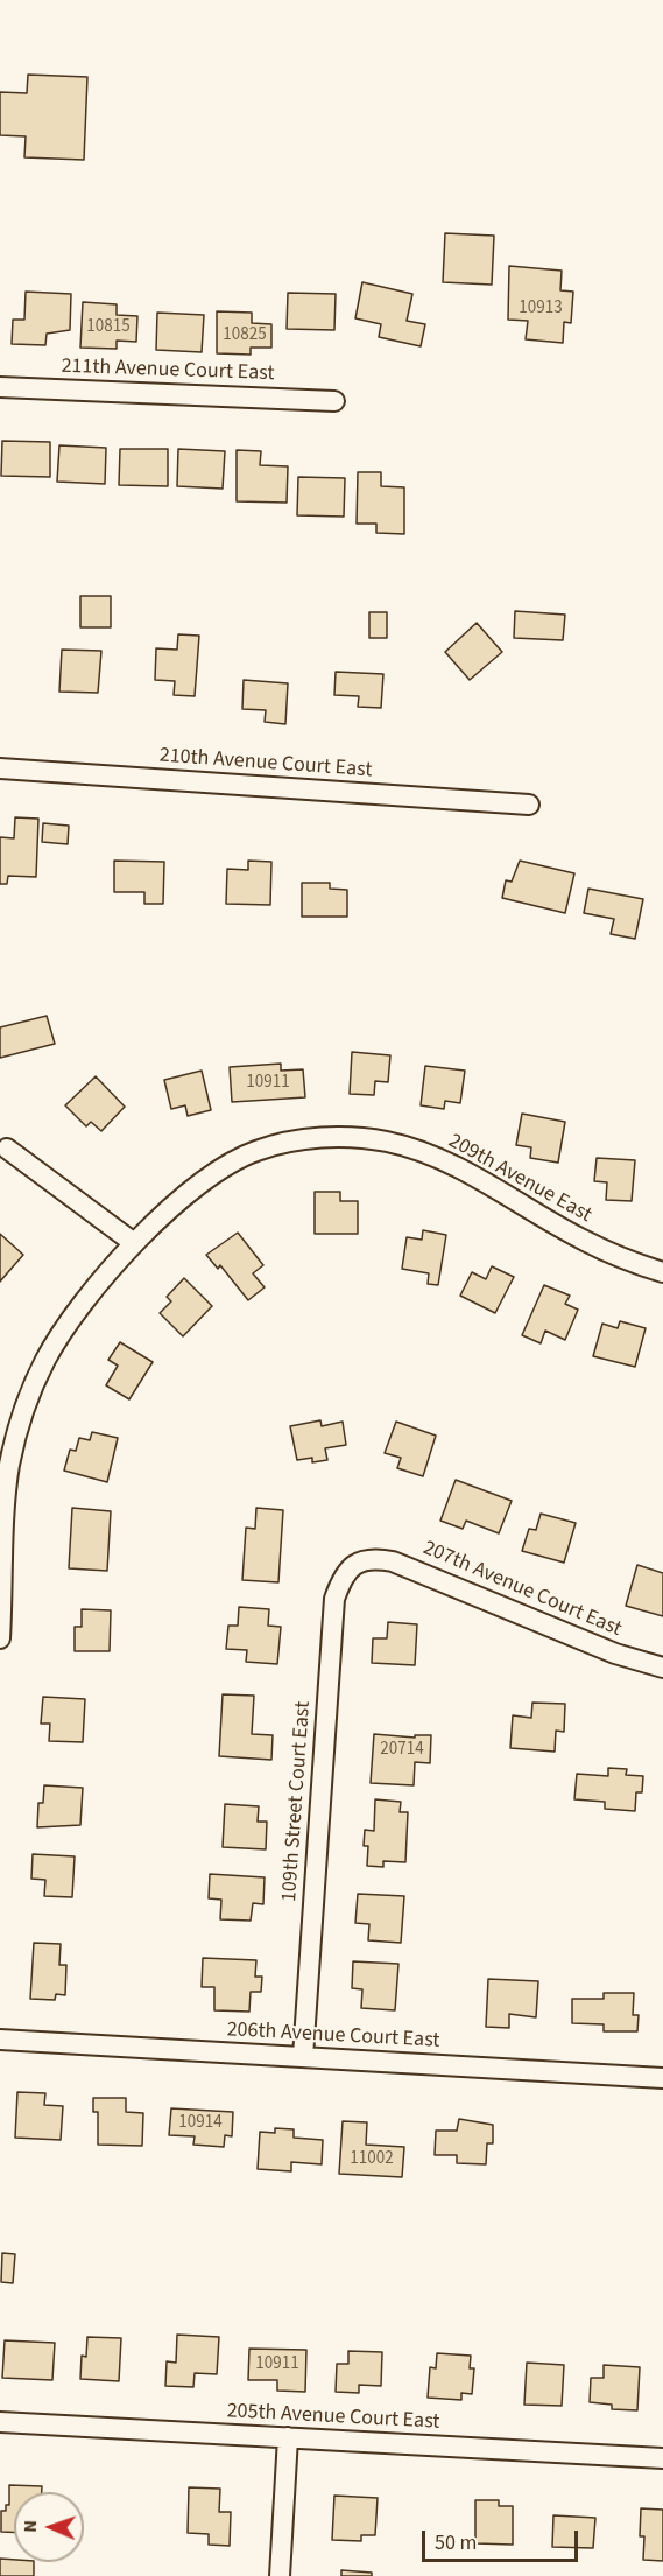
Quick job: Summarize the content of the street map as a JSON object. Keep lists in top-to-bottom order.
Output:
{
  "streets": {
    "street": [
      "211th Avenue Court East",
      "210th Avenue Court East",
      "209th Avenue East",
      "207th Avenue Court East",
      "109th Street Court East",
      "206th Avenue Court East",
      "205th Avenue Court East"
    ]
  },
  "crossings": [
    ["207th Avenue Court East", "109th Street Court East"],
    ["109th Street Court East", "206th Avenue Court East"]
  ],
  "house_numbers": [
    "10913",
    "10815",
    "10825",
    "10911",
    "20714",
    "10914",
    "11002",
    "10911"
  ],
  "scale_bar": "50 m",
  "north": "left"
}
